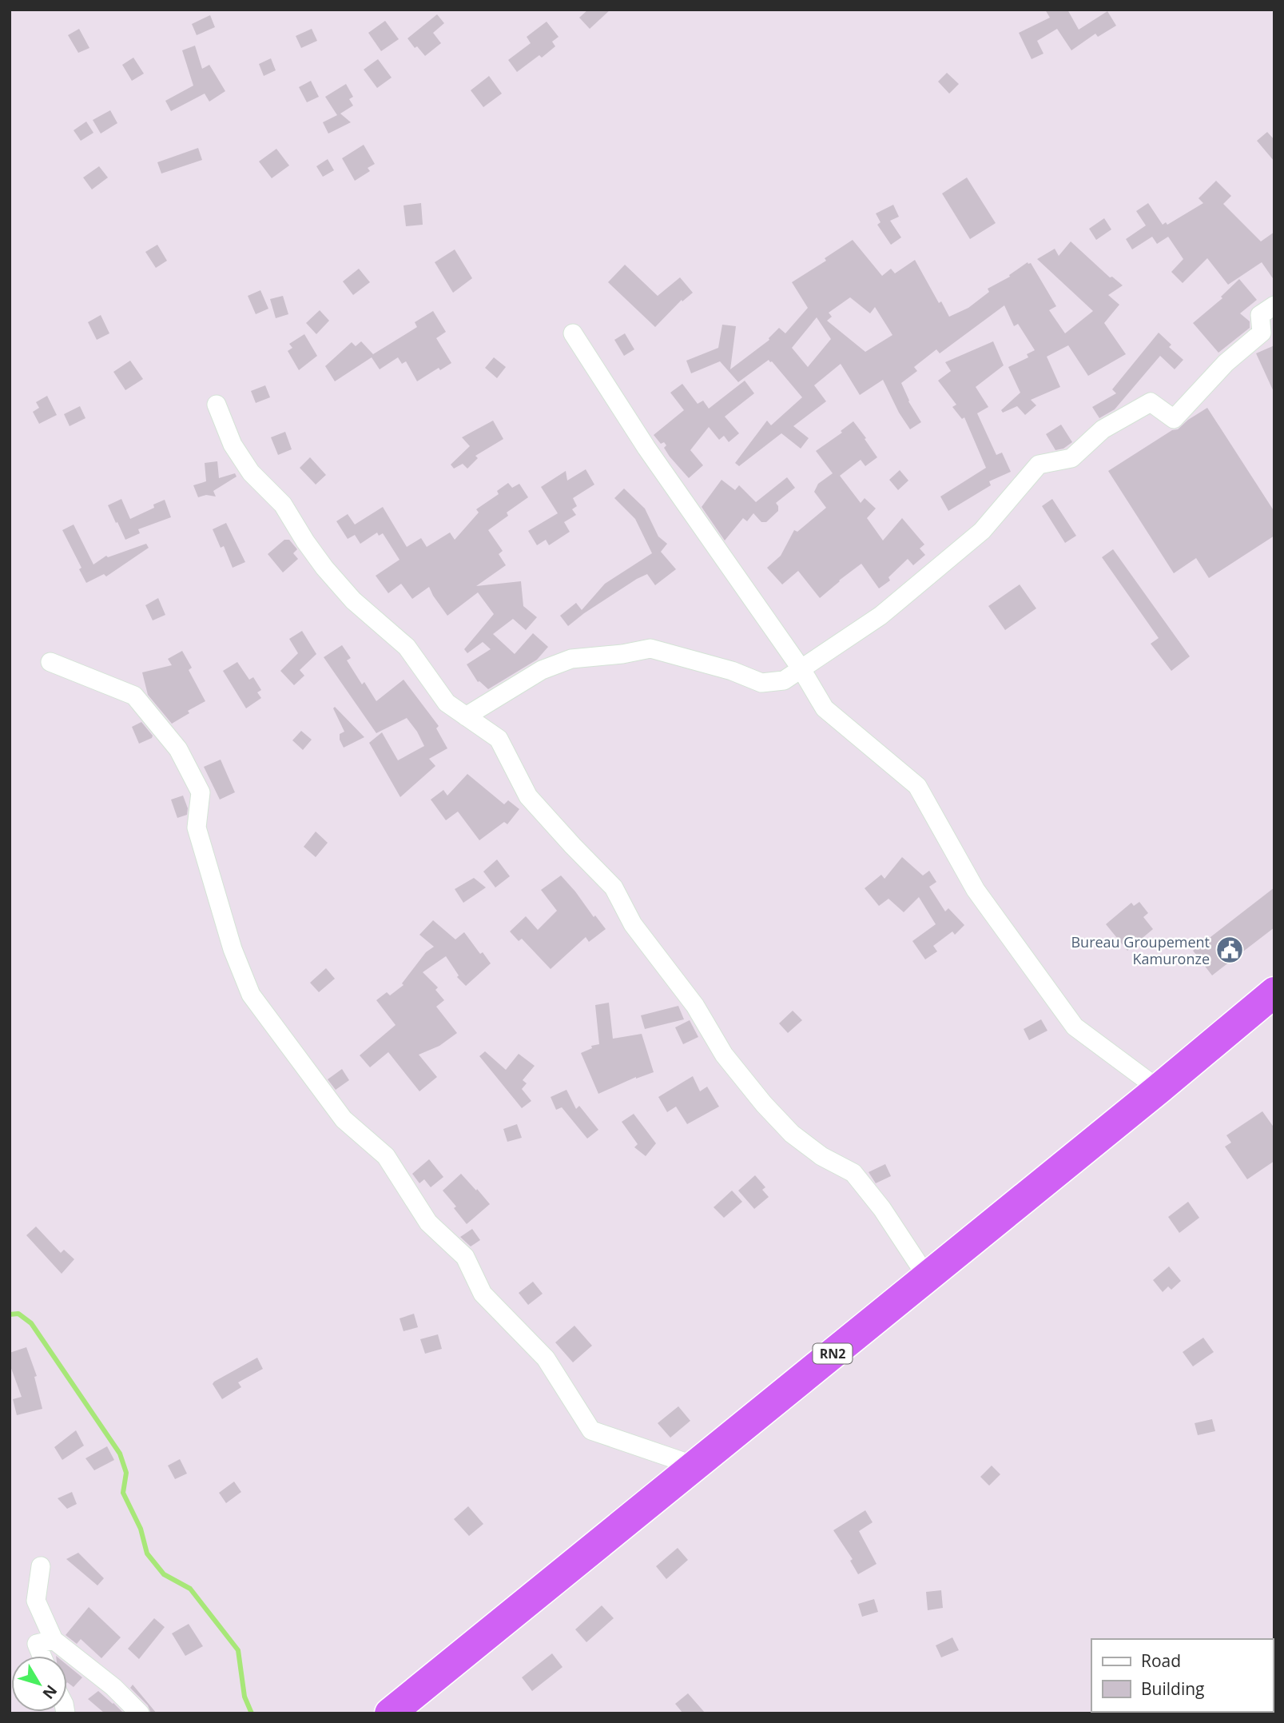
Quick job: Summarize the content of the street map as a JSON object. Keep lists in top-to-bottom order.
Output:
{
  "streets": {
    "highway": ["RN2"]
  },
  "places": {
    "public building": ["Bureau Groupement Kamuronze"]
  },
  "legend": ["Road", "Building"],
  "north": "bottom right"
}
